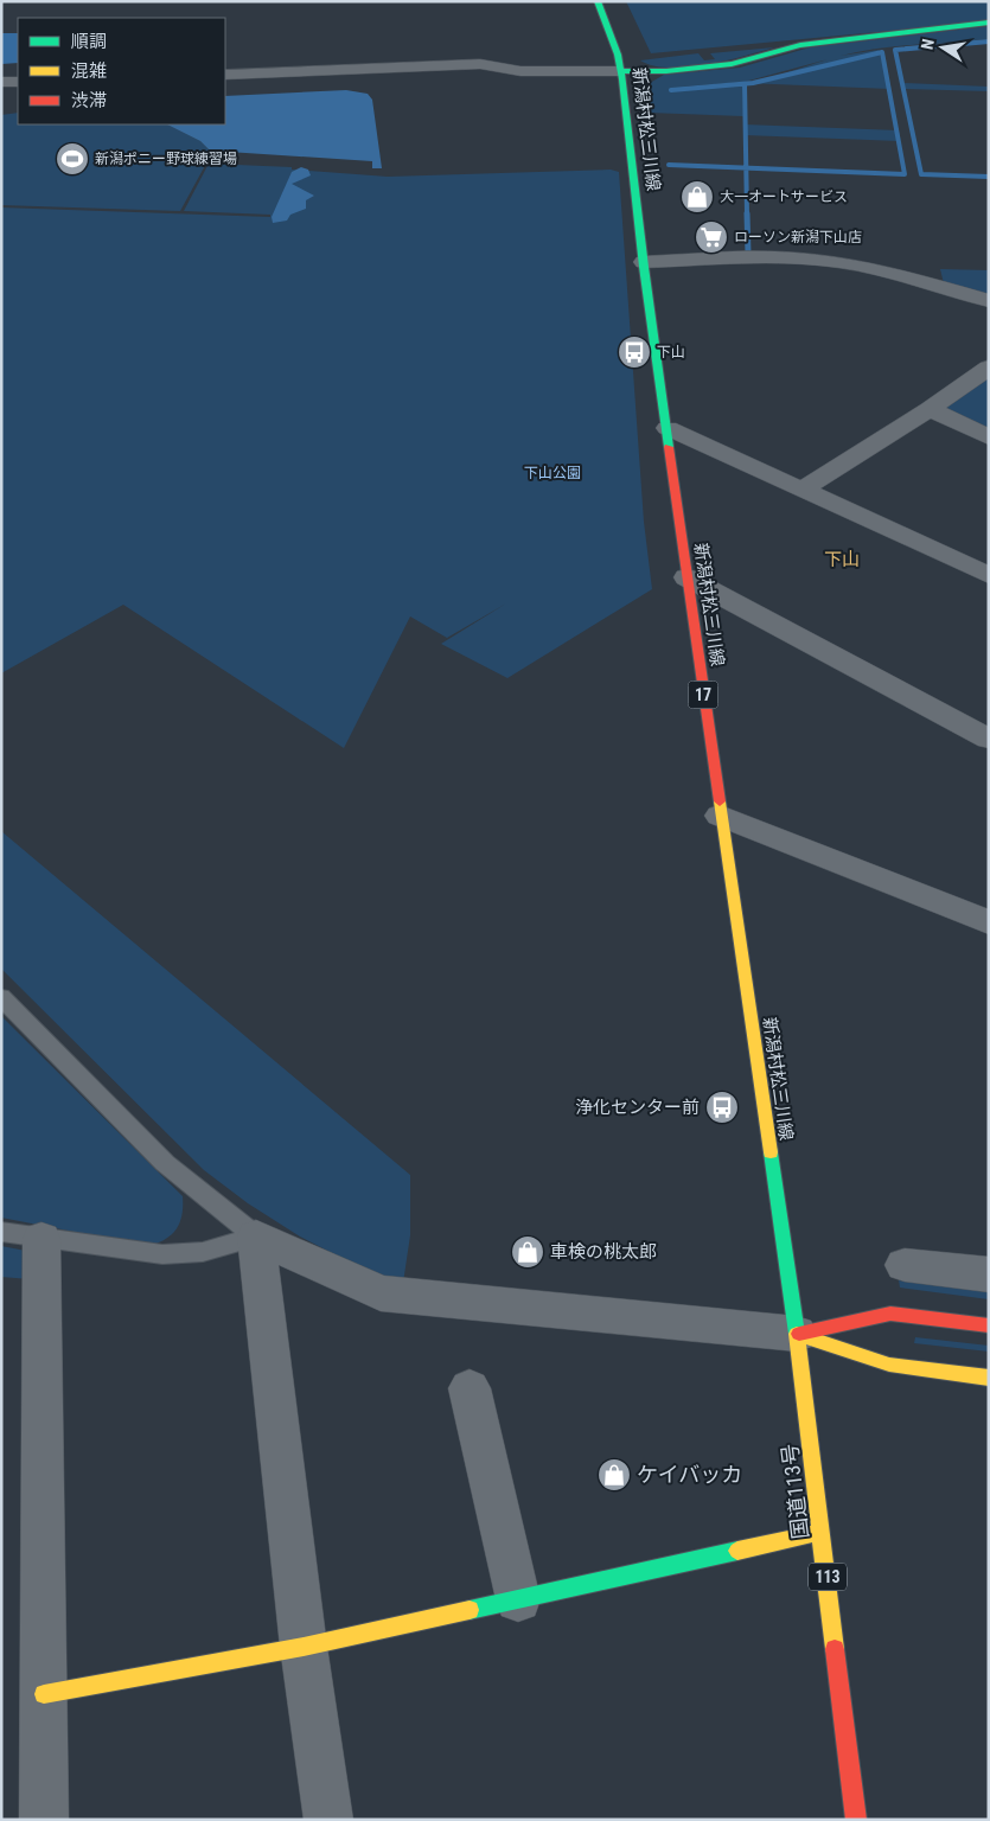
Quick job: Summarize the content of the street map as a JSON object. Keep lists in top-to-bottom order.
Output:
{
  "streets": {
    "main road": [
      "新潟村松三川線",
      "17",
      "国道113号",
      "113"
    ]
  },
  "crossings": [
    ["新潟村松三川線", "国道113号"]
  ],
  "districts": ["下山"],
  "parks": ["下山公園"],
  "places": {
    "sports": ["新潟ポニー野球練習場"],
    "shop": ["大一オートサービス", "車検の桃太郎", "ケイバッカ"],
    "supermarket": ["ローソン新潟下山店"],
    "bus stop": ["下山", "浄化センター前"]
  },
  "legend": ["順調", "混雑", "渋滞"],
  "north": "left"
}
